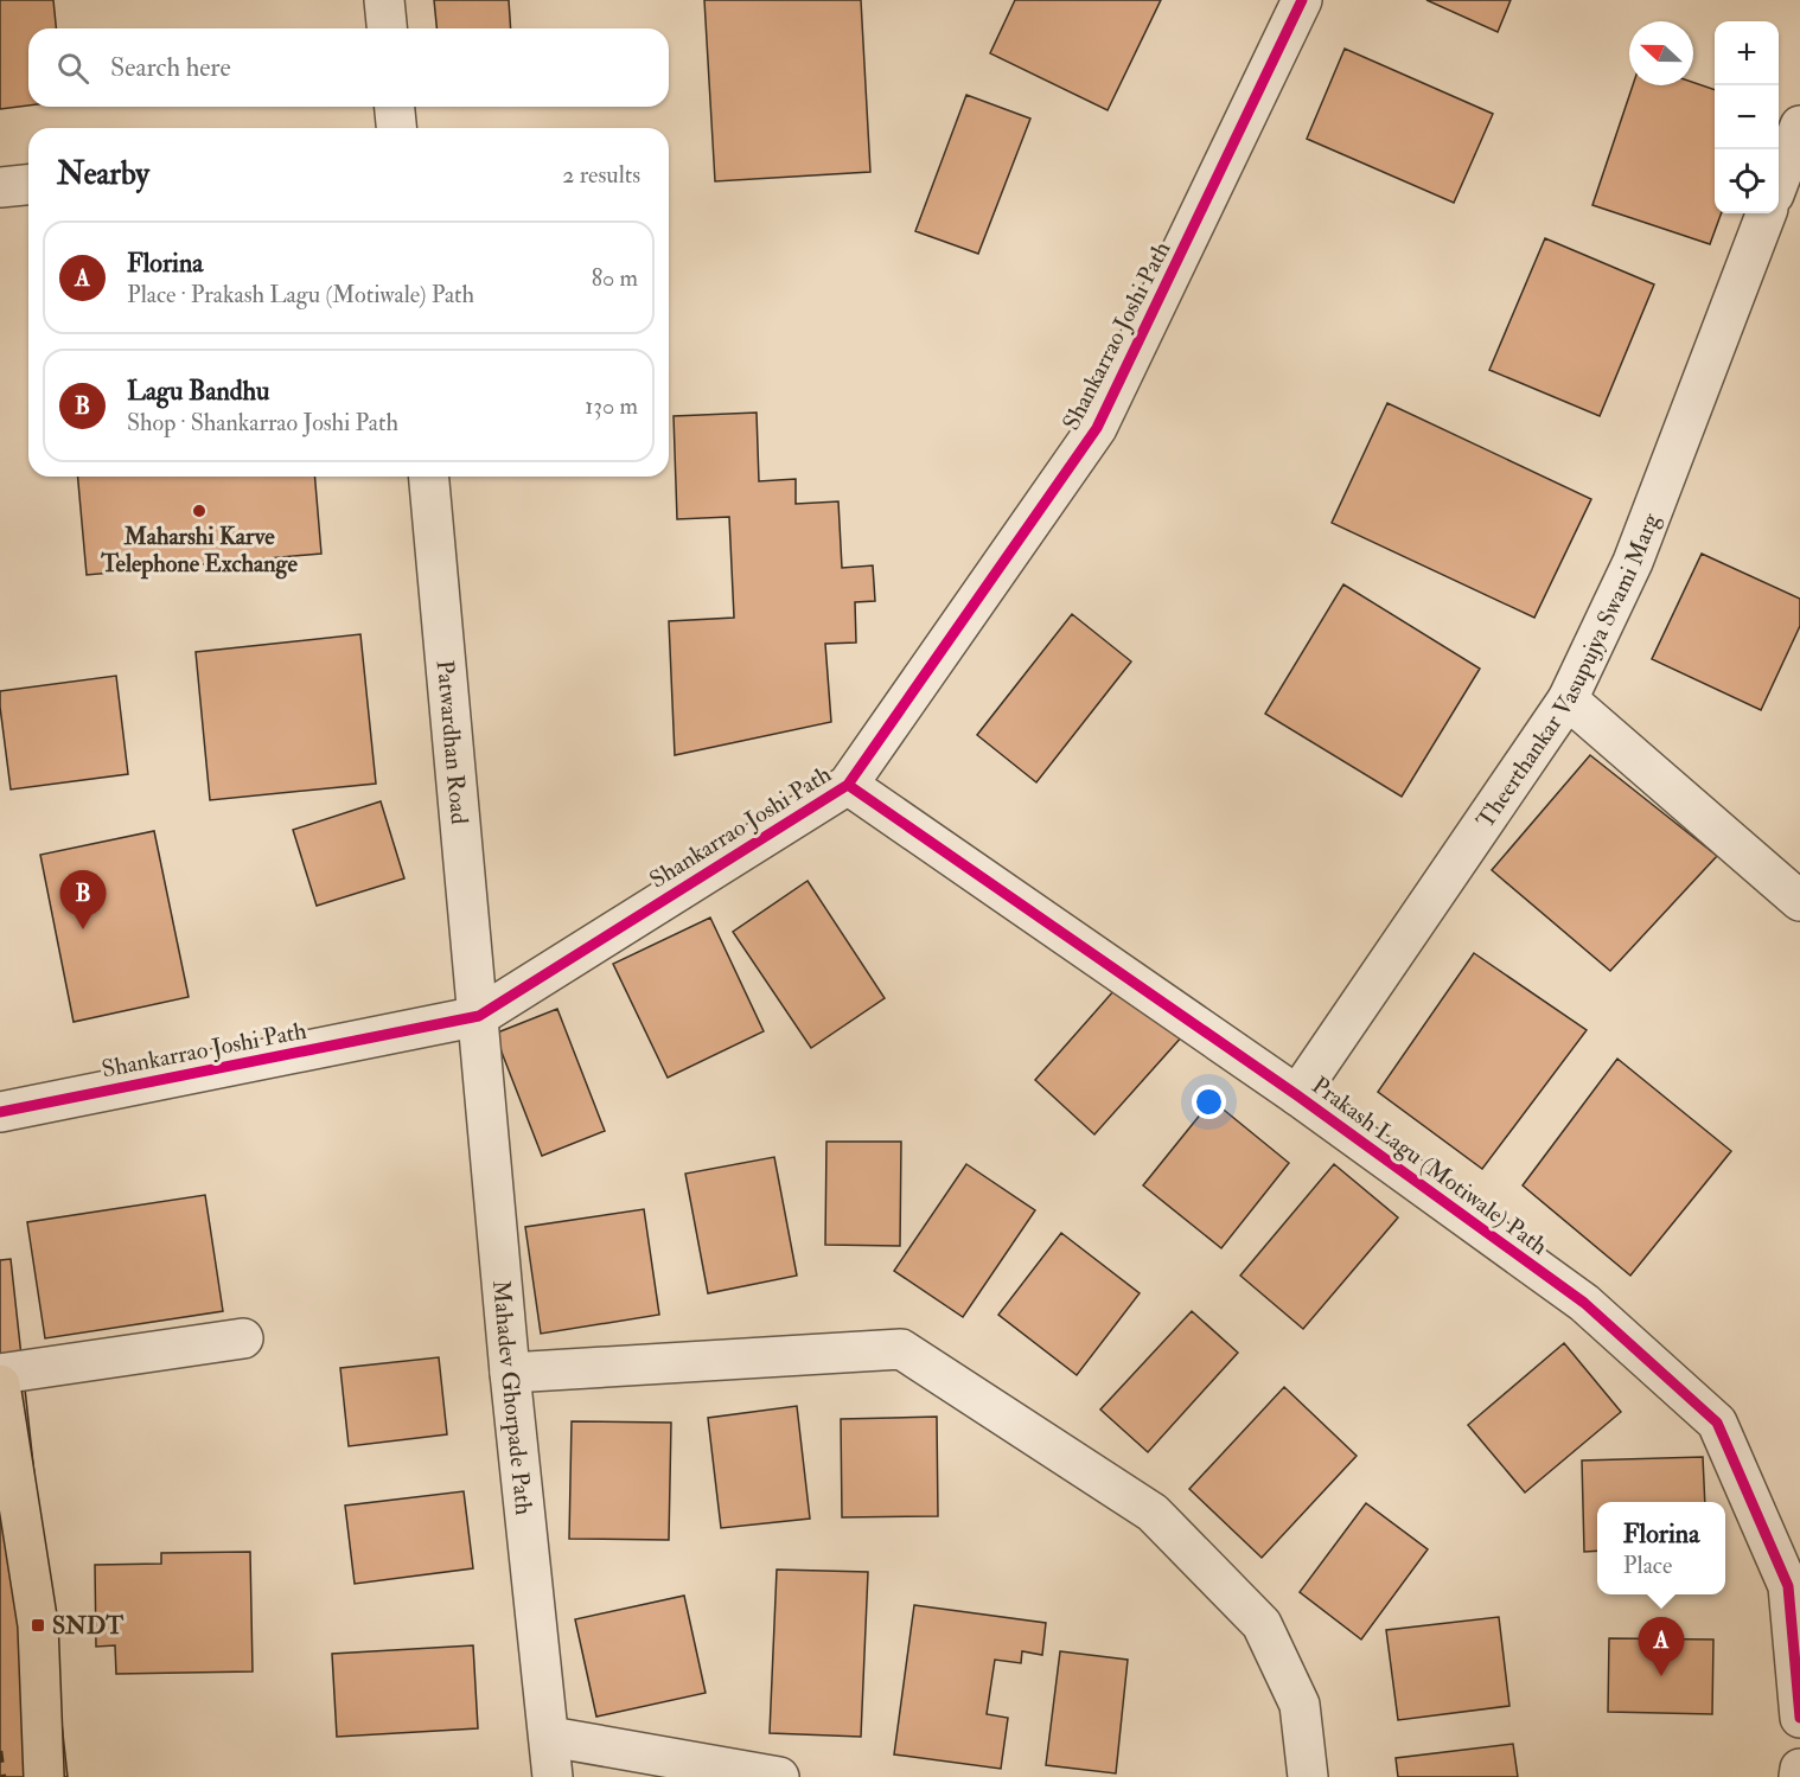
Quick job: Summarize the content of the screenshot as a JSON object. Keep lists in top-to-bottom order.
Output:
{
  "streets": {
    "street": [
      "Shankarrao Joshi Path",
      "Theerthankar Vasupujya Swami Marg",
      "Patwardhan Road",
      "Prakash Lagu (Motiwale) Path",
      "Mahadev Ghorpade Path"
    ]
  },
  "crossings": [
    ["Shankarrao Joshi Path", "Patwardhan Road"],
    ["Shankarrao Joshi Path", "Prakash Lagu (Motiwale) Path"],
    ["Shankarrao Joshi Path", "Mahadev Ghorpade Path"],
    ["Theerthankar Vasupujya Swami Marg", "Prakash Lagu (Motiwale) Path"],
    ["Patwardhan Road", "Mahadev Ghorpade Path"]
  ],
  "places": {
    "other": ["Maharshi Karve Telephone Exchange"],
    "transit": ["SNDT"]
  },
  "north": "left",
  "page": {
    "map_buttons": ["+", "−"],
    "search": "Search here",
    "heading": ["Nearby", "2 results"],
    "list": [
      {
        "mark": "A",
        "name": "Florina",
        "note": "Place · Prakash Lagu (Motiwale) Path",
        "value": "80 m"
      },
      {
        "mark": "B",
        "name": "Lagu Bandhu",
        "note": "Shop · Shankarrao Joshi Path",
        "value": "130 m"
      }
    ],
    "pins": ["B", "A"],
    "popup": ["Florina", "Place"]
  }
}
